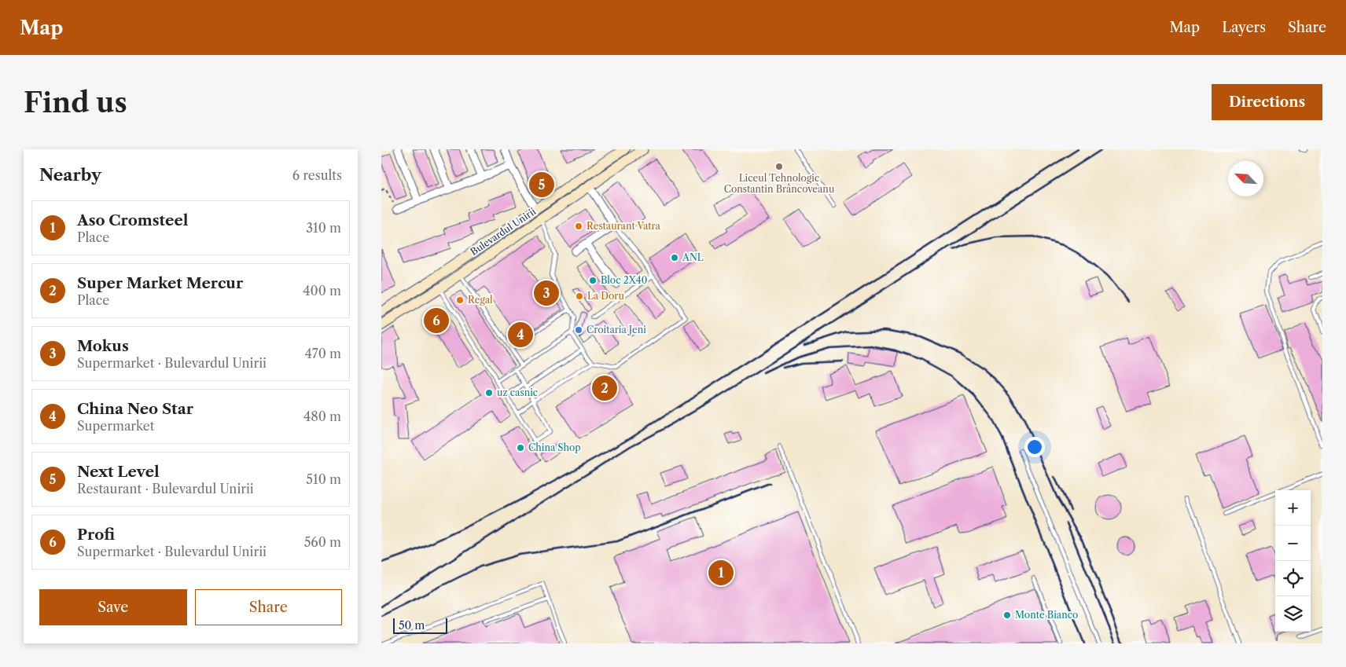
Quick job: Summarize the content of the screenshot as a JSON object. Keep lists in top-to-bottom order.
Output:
{
  "streets": {
    "main road": ["Bulevardul Unirii"]
  },
  "places": [
    "Liceul Tehnologic Constantin Brâncoveanu",
    "Restaurant Vatra",
    "ANL",
    "Bloc 2X40",
    "La Doru",
    "Regal",
    "Croitaria Jeni",
    "uz casnic",
    "China Shop",
    "Monte Bianco"
  ],
  "scale_bar": "50 m",
  "north": "top left",
  "page": {
    "header": "Map",
    "nav": ["Map", "Layers", "Share"],
    "buttons": [
      "Directions",
      ["Save", "Share"]
    ],
    "title": "Find us",
    "heading": ["Nearby", "6 results"],
    "pins": [
      "5",
      "3",
      "6",
      "4",
      "2",
      "1"
    ],
    "list": [
      {
        "mark": "1",
        "name": "Aso Cromsteel",
        "note": "Place",
        "value": "310 m"
      },
      {
        "mark": "2",
        "name": "Super Market Mercur",
        "note": "Place",
        "value": "400 m"
      },
      {
        "mark": "3",
        "name": "Mokus",
        "note": "Supermarket · Bulevardul Unirii",
        "value": "470 m"
      },
      {
        "mark": "4",
        "name": "China Neo Star",
        "note": "Supermarket",
        "value": "480 m"
      },
      {
        "mark": "5",
        "name": "Next Level",
        "note": "Restaurant · Bulevardul Unirii",
        "value": "510 m"
      },
      {
        "mark": "6",
        "name": "Profi",
        "note": "Supermarket · Bulevardul Unirii",
        "value": "560 m"
      }
    ],
    "map_buttons": ["+", "−"],
    "scale": "50 m"
  }
}
